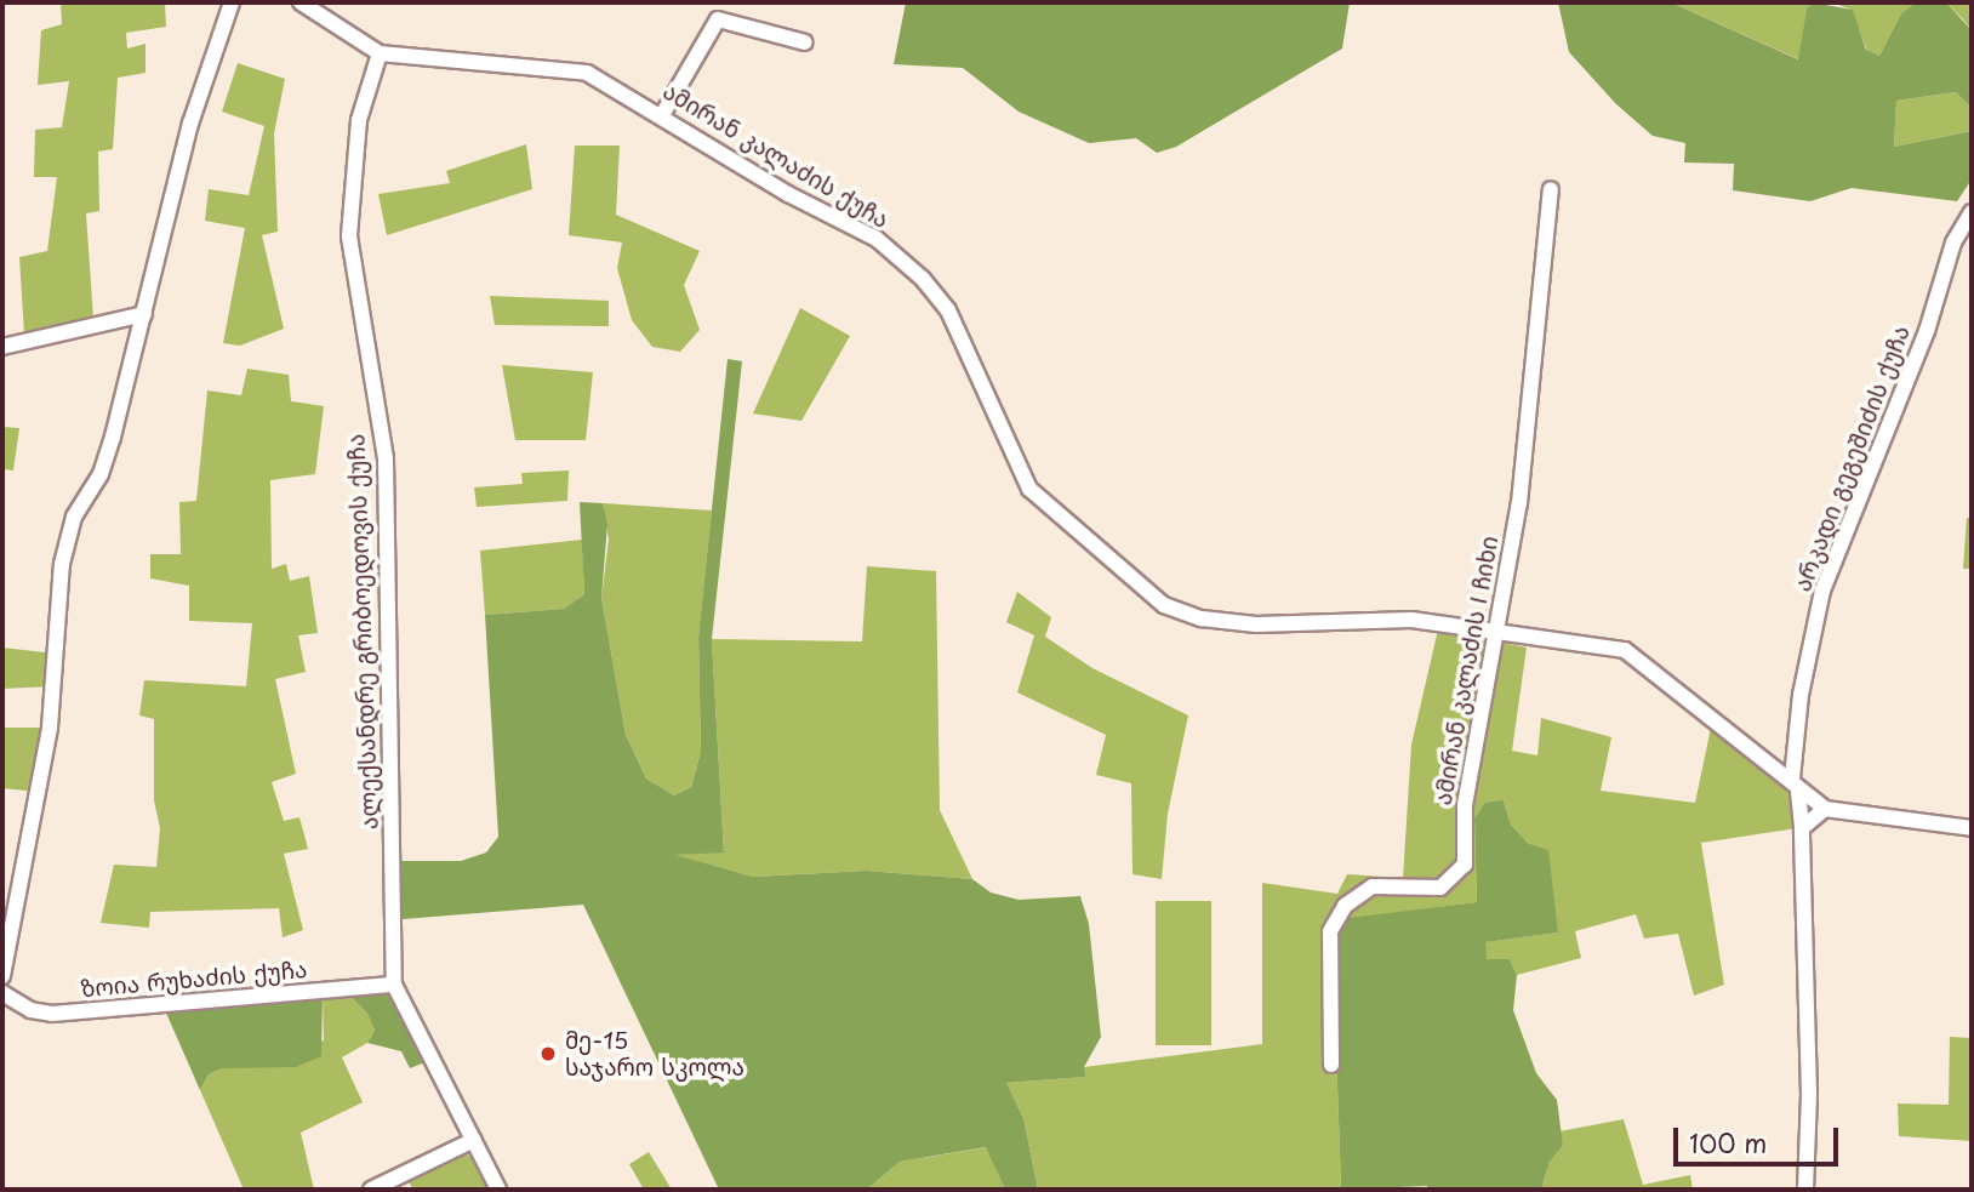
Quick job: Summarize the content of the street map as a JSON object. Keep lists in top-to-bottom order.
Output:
{
  "streets": {
    "street": [
      "ამირან კალაძის ქუჩა",
      "არკადი გეგეშიძის ქუჩა",
      "ალექსანდრე გრიბოედოვის ქუჩა",
      "ამირან კალაძის I ჩიხი",
      "ზოია რუხაძის ქუჩა"
    ]
  },
  "crossings": [
    ["ამირან კალაძის ქუჩა", "არკადი გეგეშიძის ქუჩა"],
    ["ამირან კალაძის ქუჩა", "ალექსანდრე გრიბოედოვის ქუჩა"],
    ["ამირან კალაძის ქუჩა", "ამირან კალაძის I ჩიხი"],
    ["ალექსანდრე გრიბოედოვის ქუჩა", "ზოია რუხაძის ქუჩა"]
  ],
  "places": ["მე-15 საჯარო სკოლა"],
  "scale_bar": "100 m"
}
